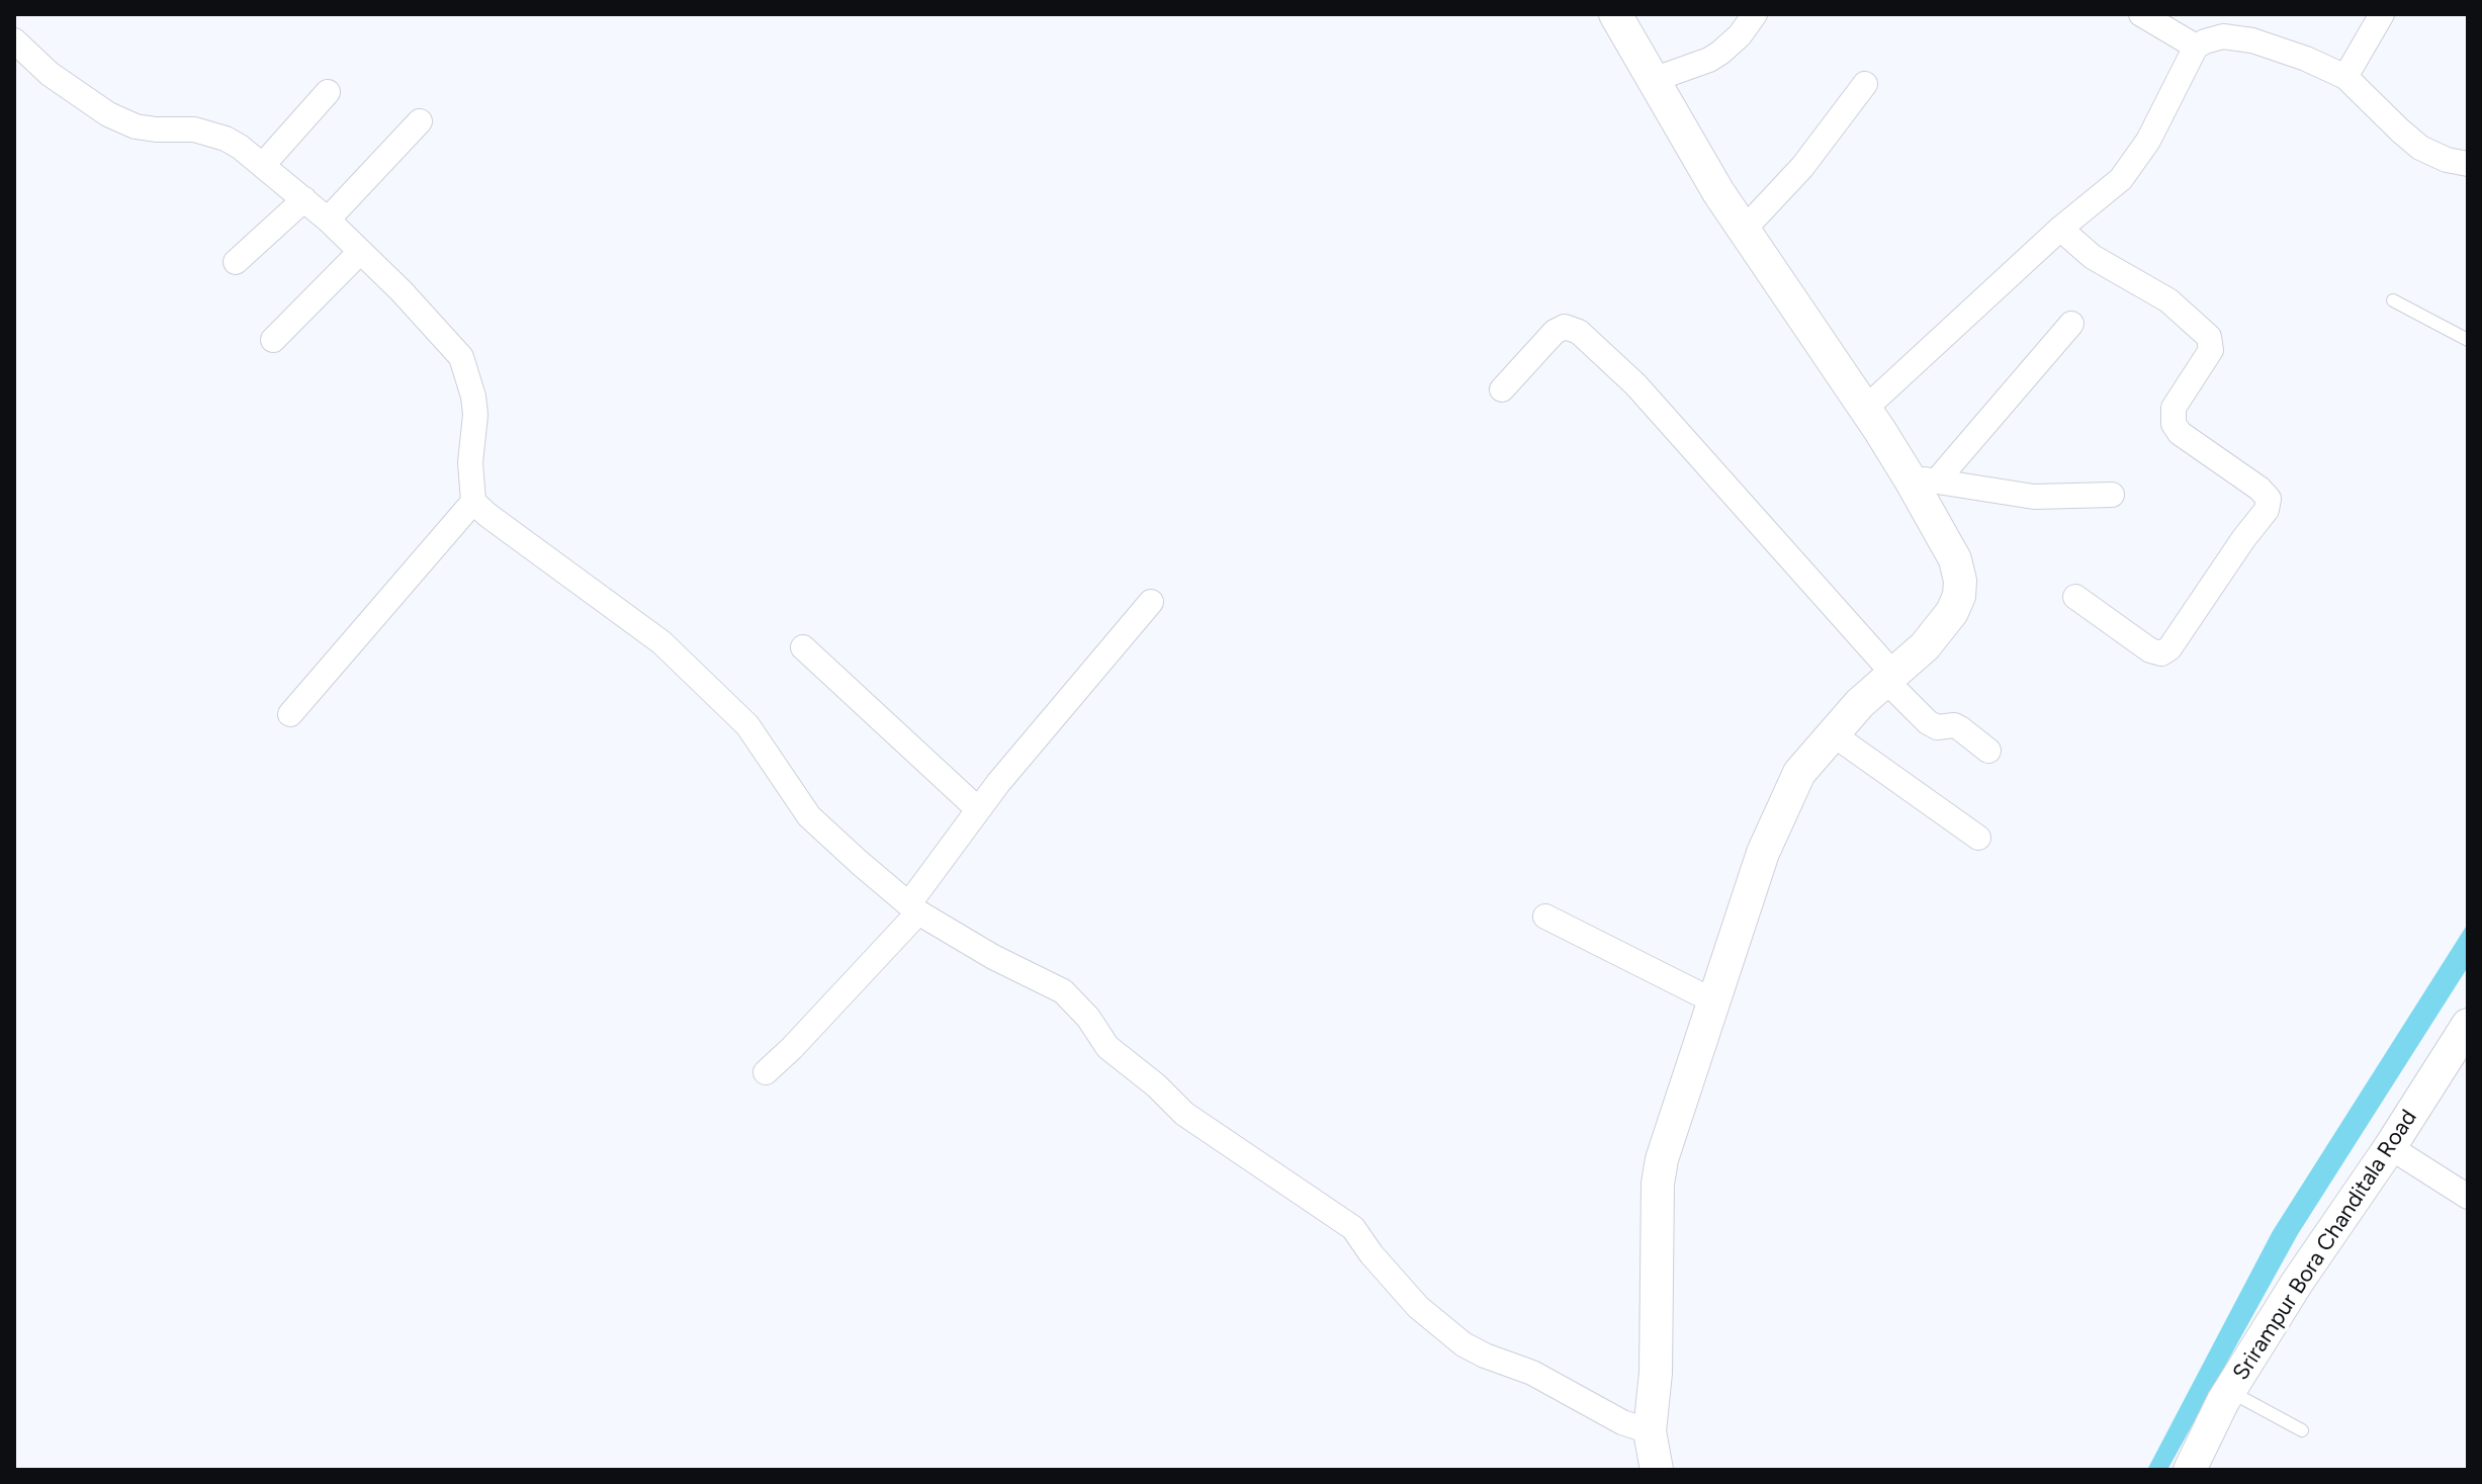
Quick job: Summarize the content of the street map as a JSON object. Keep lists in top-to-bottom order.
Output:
{
  "streets": {
    "street": ["Srirampur Bora Chanditala Road"]
  }
}
